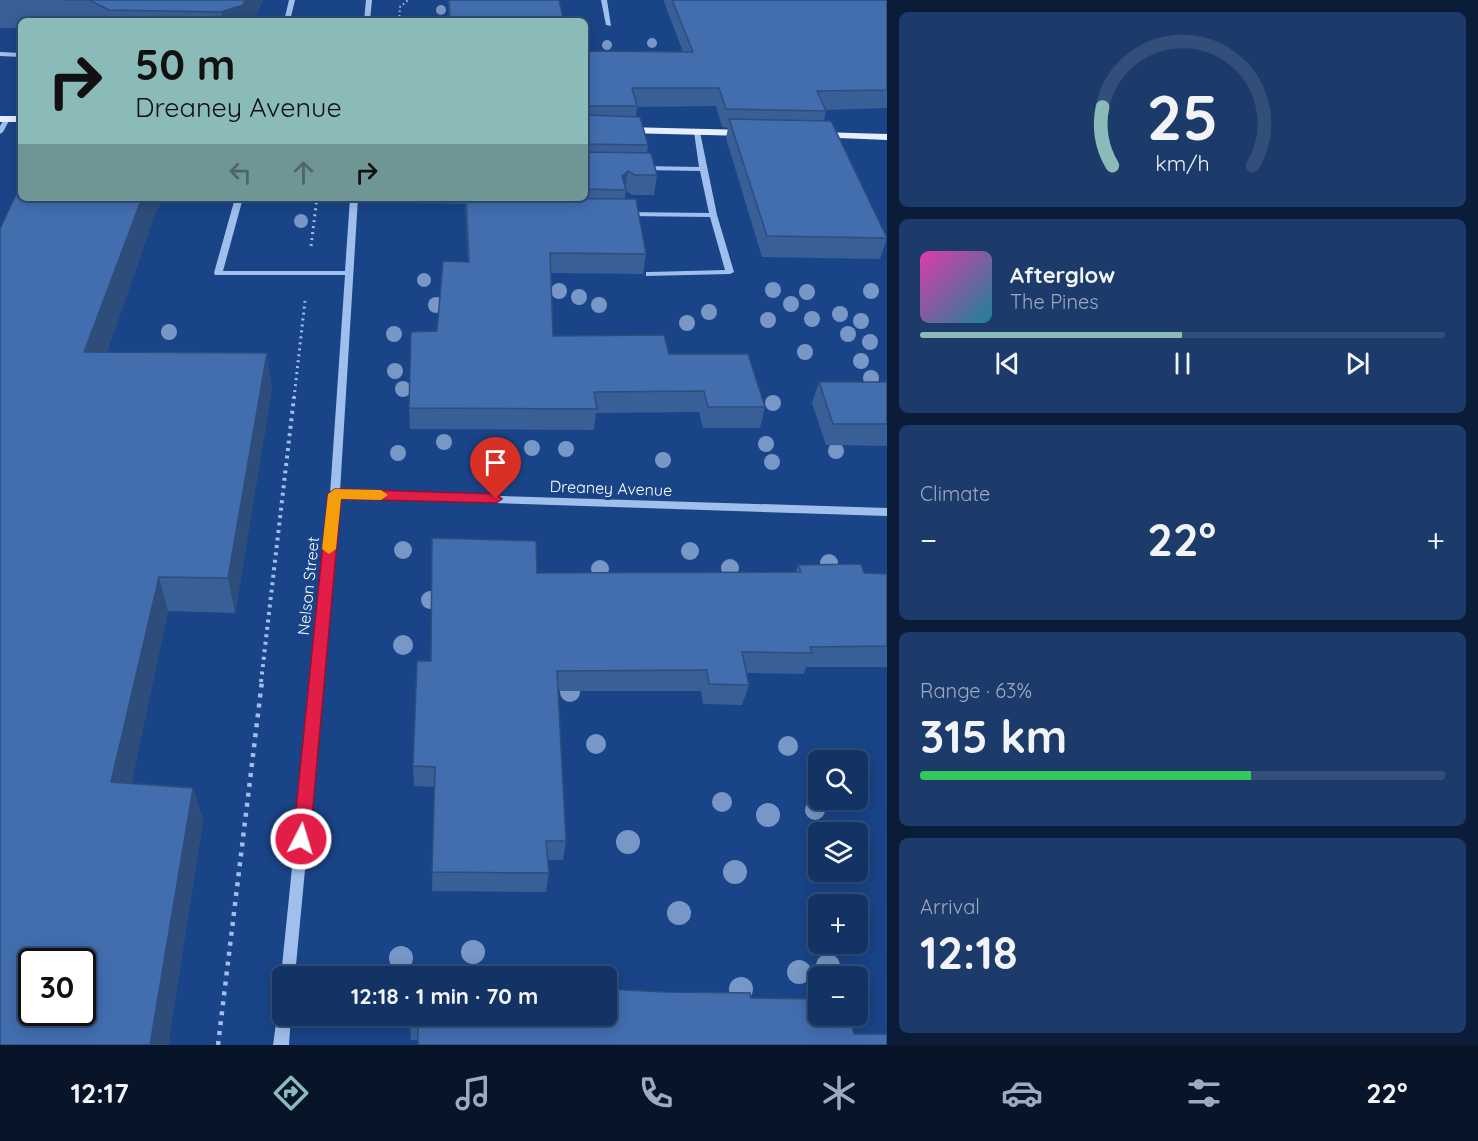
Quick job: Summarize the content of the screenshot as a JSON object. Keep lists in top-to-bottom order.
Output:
{
  "streets": {
    "street": ["Dreaney Avenue", "Nelson Street"]
  },
  "crossings": [
    ["Dreaney Avenue", "Nelson Street"]
  ],
  "page": {
    "turn": ["50 m", "Dreaney Avenue"],
    "song": ["Afterglow", "The Pines"],
    "tile": [
      "Climate",
      ["Range · 63%", "315 km"],
      ["Arrival", "12:18"]
    ],
    "heat": ["−", "22°", "+"],
    "map_buttons": ["+", "−"],
    "limit": "30",
    "trip": "12:18 · 1 min · 70 m",
    "tabs": ["12:17", "22°"],
    "gauge": ["25", "km/h"]
  }
}
